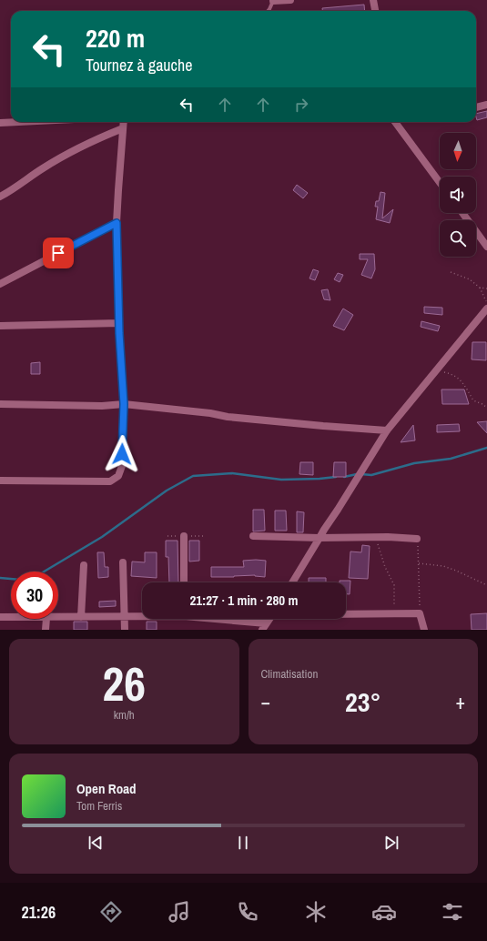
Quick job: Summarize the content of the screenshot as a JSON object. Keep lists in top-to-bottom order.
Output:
{
  "north": "bottom",
  "page": {
    "turn": ["220 m", "Tournez à gauche"],
    "limit": "30",
    "trip": "21:27 · 1 min · 280 m",
    "tile": [
      ["26", "km/h"],
      "Climatisation"
    ],
    "heat": ["−", "23°", "+"],
    "song": ["Open Road", "Tom Ferris"],
    "tabs": "21:26"
  }
}
